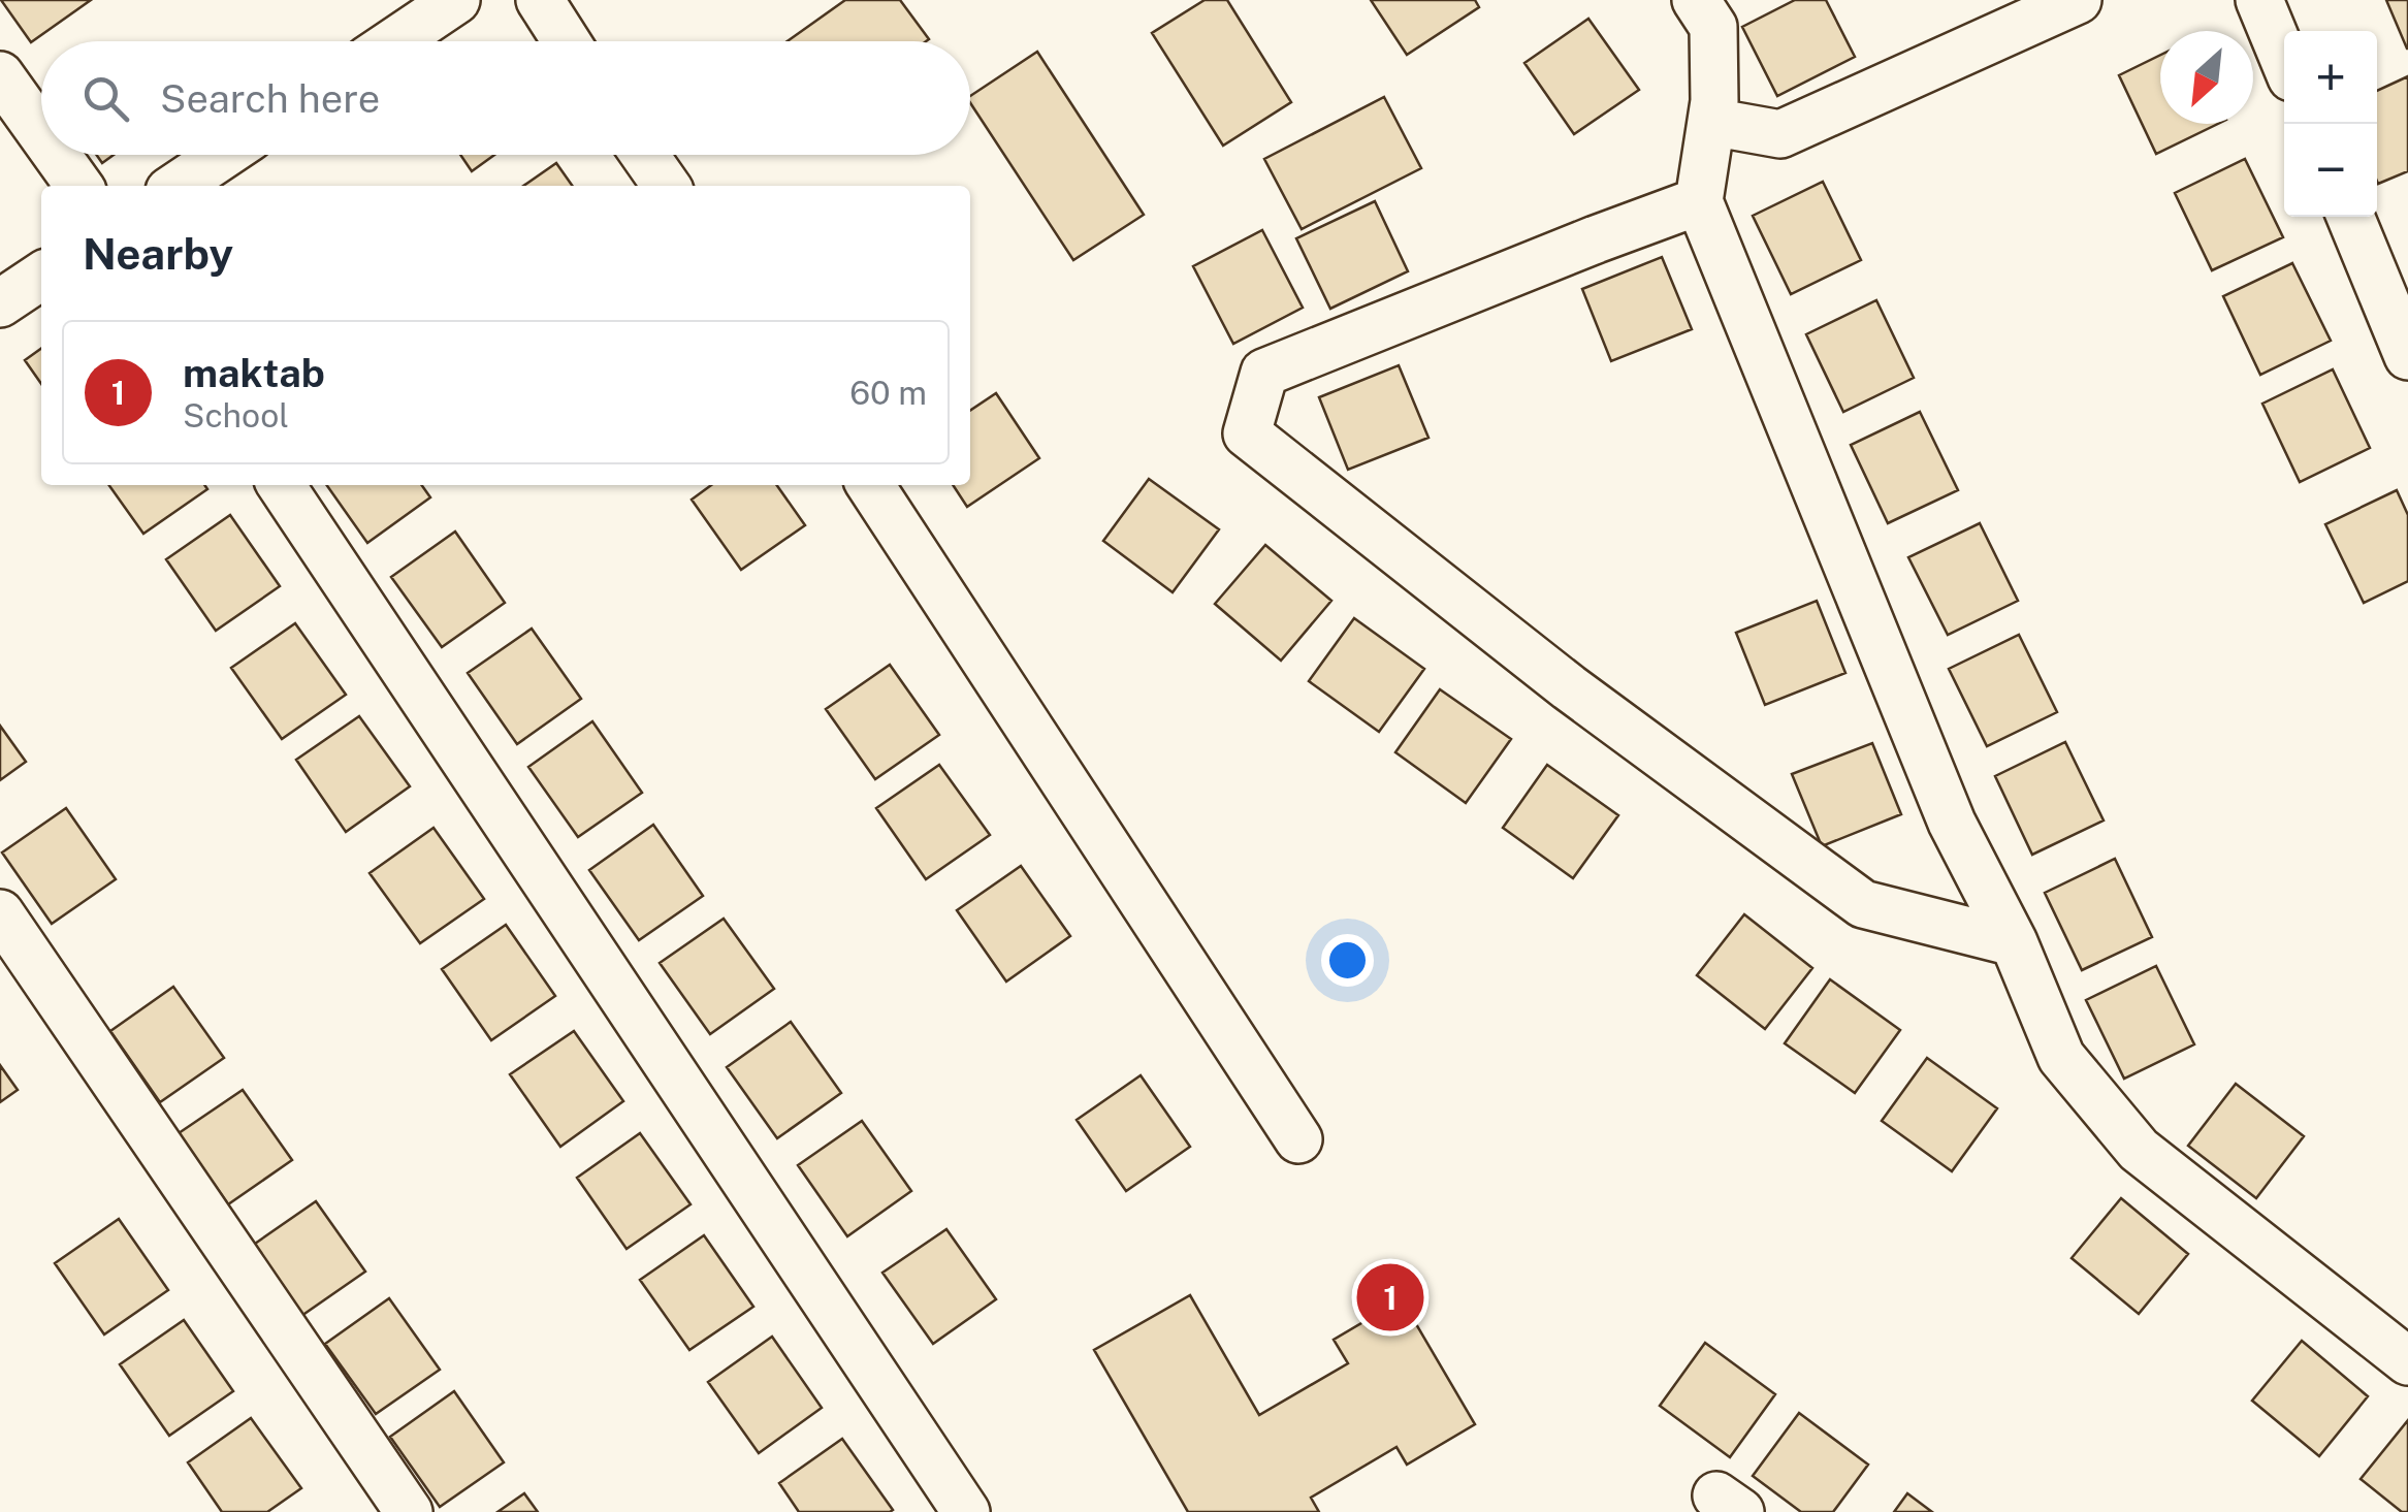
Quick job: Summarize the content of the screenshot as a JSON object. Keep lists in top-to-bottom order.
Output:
{
  "north": "bottom left",
  "page": {
    "map_buttons": ["+", "−"],
    "search": "Search here",
    "heading": "Nearby",
    "list": [
      {
        "mark": "1",
        "name": "maktab",
        "note": "School",
        "value": "60 m"
      }
    ],
    "pins": "1"
  }
}
